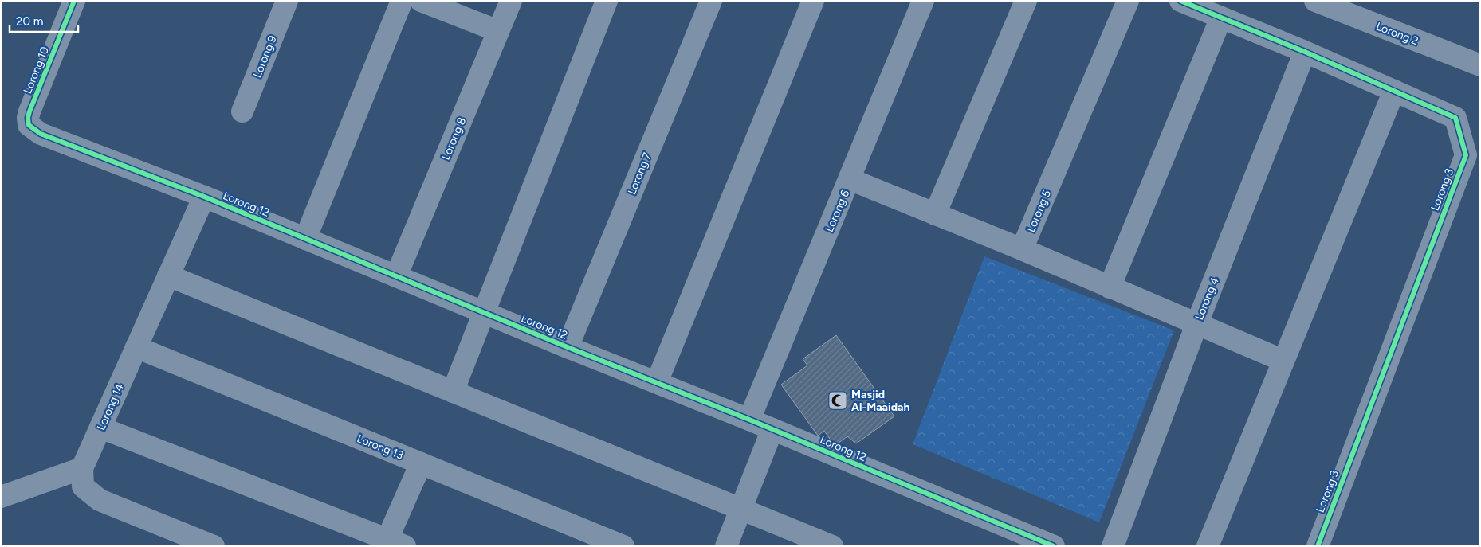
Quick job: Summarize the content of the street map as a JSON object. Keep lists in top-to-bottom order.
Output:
{
  "streets": {
    "street": [
      "Lorong 2",
      "Lorong 9",
      "Lorong 10",
      "Lorong 8",
      "Lorong 7",
      "Lorong 3",
      "Lorong 12",
      "Lorong 6",
      "Lorong 5",
      "Lorong 4",
      "Lorong 14",
      "Lorong 13"
    ]
  },
  "crossings": [
    ["Lorong 10", "Lorong 12"],
    ["Lorong 8", "Lorong 12"],
    ["Lorong 7", "Lorong 12"],
    ["Lorong 3", "Lorong 4"],
    ["Lorong 12", "Lorong 6"],
    ["Lorong 12", "Lorong 14"],
    ["Lorong 14", "Lorong 13"]
  ],
  "places": {
    "mosque": ["Masjid Al-Maaidah"]
  },
  "scale_bar": "20 m"
}
